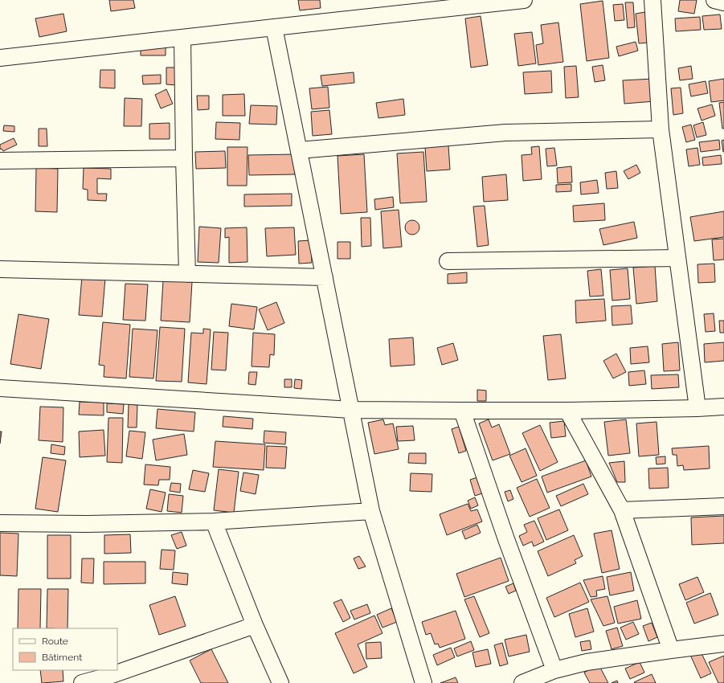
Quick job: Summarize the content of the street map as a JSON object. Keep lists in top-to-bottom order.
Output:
{
  "legend": ["Route", "Bâtiment"]
}
